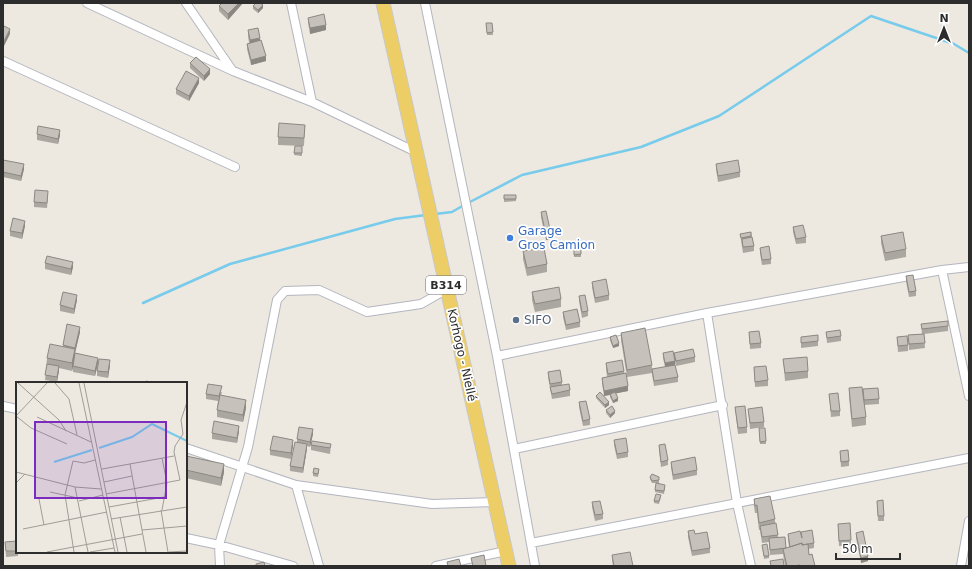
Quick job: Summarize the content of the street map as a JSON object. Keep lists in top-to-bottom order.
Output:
{
  "streets": {
    "main road": ["B314", "Korhogo - Niellé"]
  },
  "places": ["Garage Gros Camion", "SIFO"],
  "scale_bar": "50 m",
  "north": "top"
}
